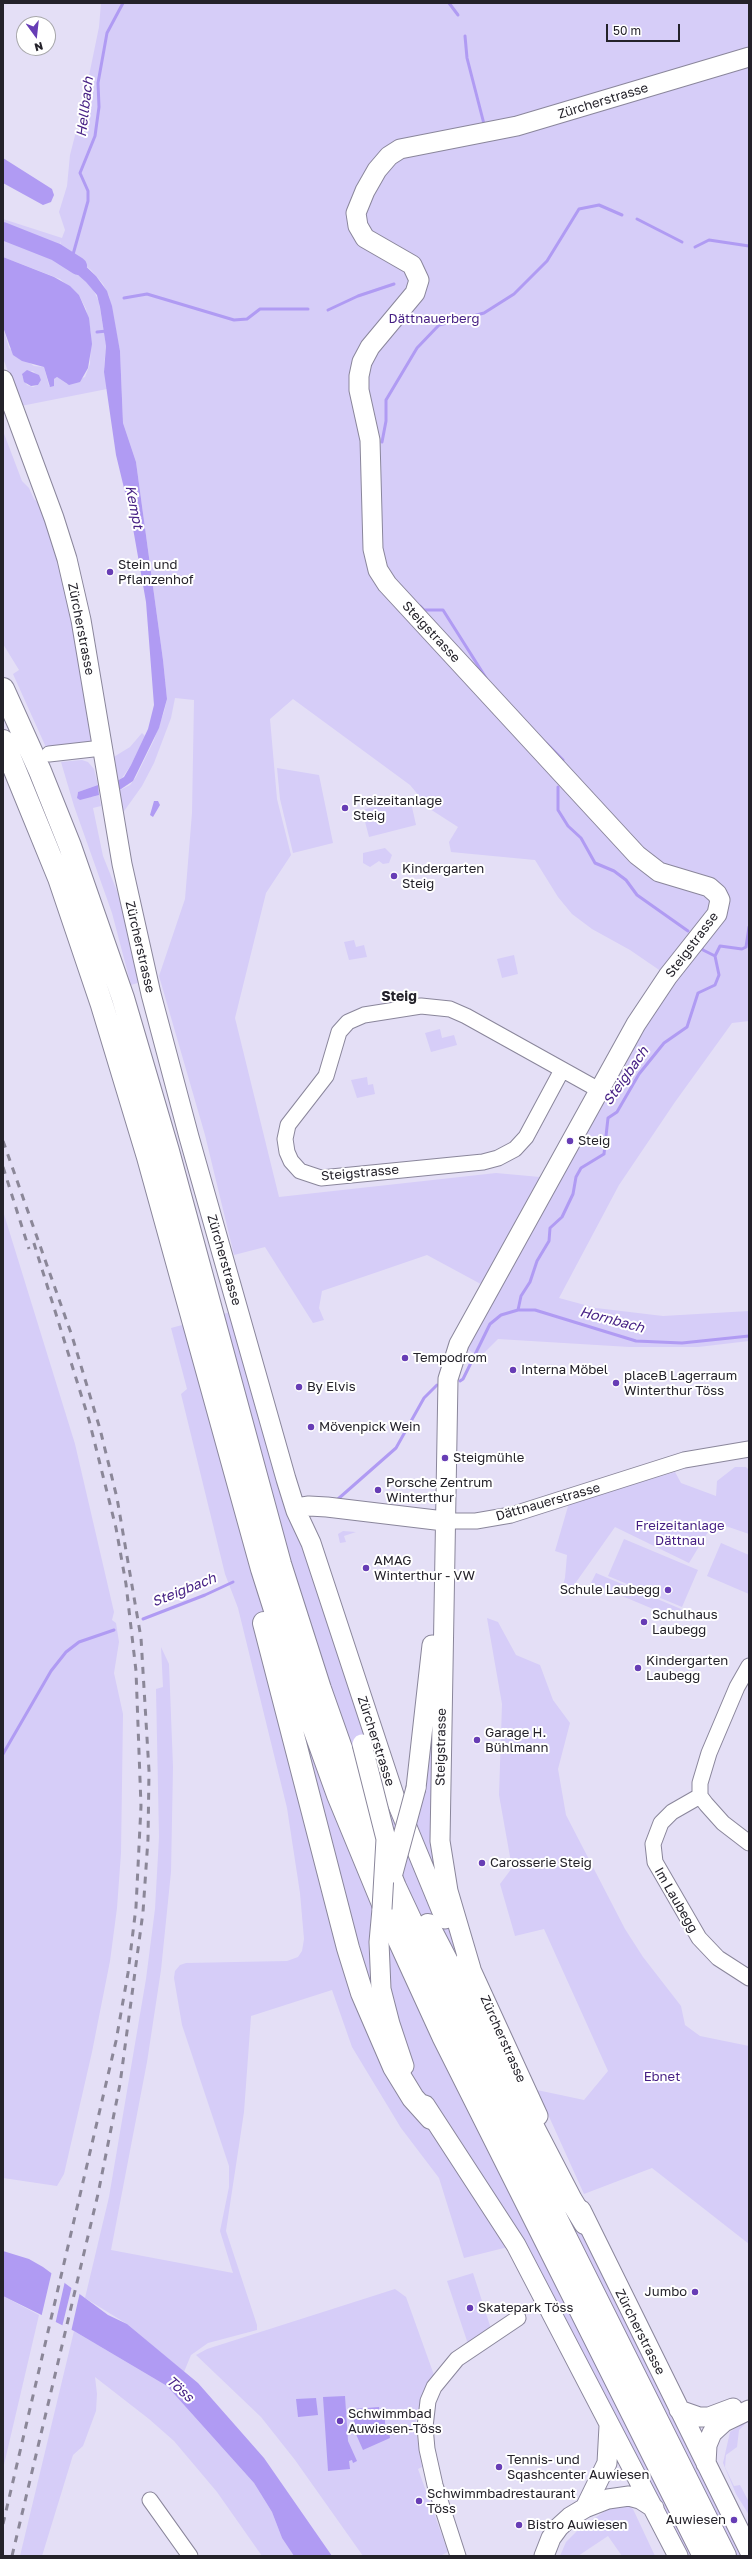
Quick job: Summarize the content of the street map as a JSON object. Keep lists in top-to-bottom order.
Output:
{
  "streets": {
    "main road": ["Zürcherstrasse", "Steigstrasse", "Dättnauerstrasse"],
    "street": ["Im Laubegg"]
  },
  "crossings": [
    ["Zürcherstrasse", "Steigstrasse"],
    ["Zürcherstrasse", "Dättnauerstrasse"],
    ["Steigstrasse", "Dättnauerstrasse"]
  ],
  "districts": ["Steig"],
  "water": [
    "Hellbach",
    "Kempt",
    "Steigbach",
    "Hornbach",
    "Töss"
  ],
  "parks": ["Dättnauerberg", "Freizeitanlage Dättnau", "Ebnet"],
  "places": [
    "Stein und Pflanzenhof",
    "Freizeitanlage Steig",
    "Kindergarten Steig",
    "Steig",
    "Tempodrom",
    "Interna Möbel",
    "placeB Lagerraum Winterthur Töss",
    "By Elvis",
    "Mövenpick Wein",
    "Steigmühle",
    "Porsche Zentrum Winterthur",
    "AMAG Winterthur - VW",
    "Schule Laubegg",
    "Schulhaus Laubegg",
    "Kindergarten Laubegg",
    "Garage H. Bühlmann",
    "Carosserie Steig",
    "Jumbo",
    "Skatepark Töss",
    "Schwimmbad Auwiesen-Töss",
    "Tennis- und Sqashcenter Auwiesen",
    "Schwimmbadrestaurant Töss",
    "Auwiesen",
    "Bistro Auwiesen"
  ],
  "scale_bar": "50 m",
  "north": "bottom"
}
